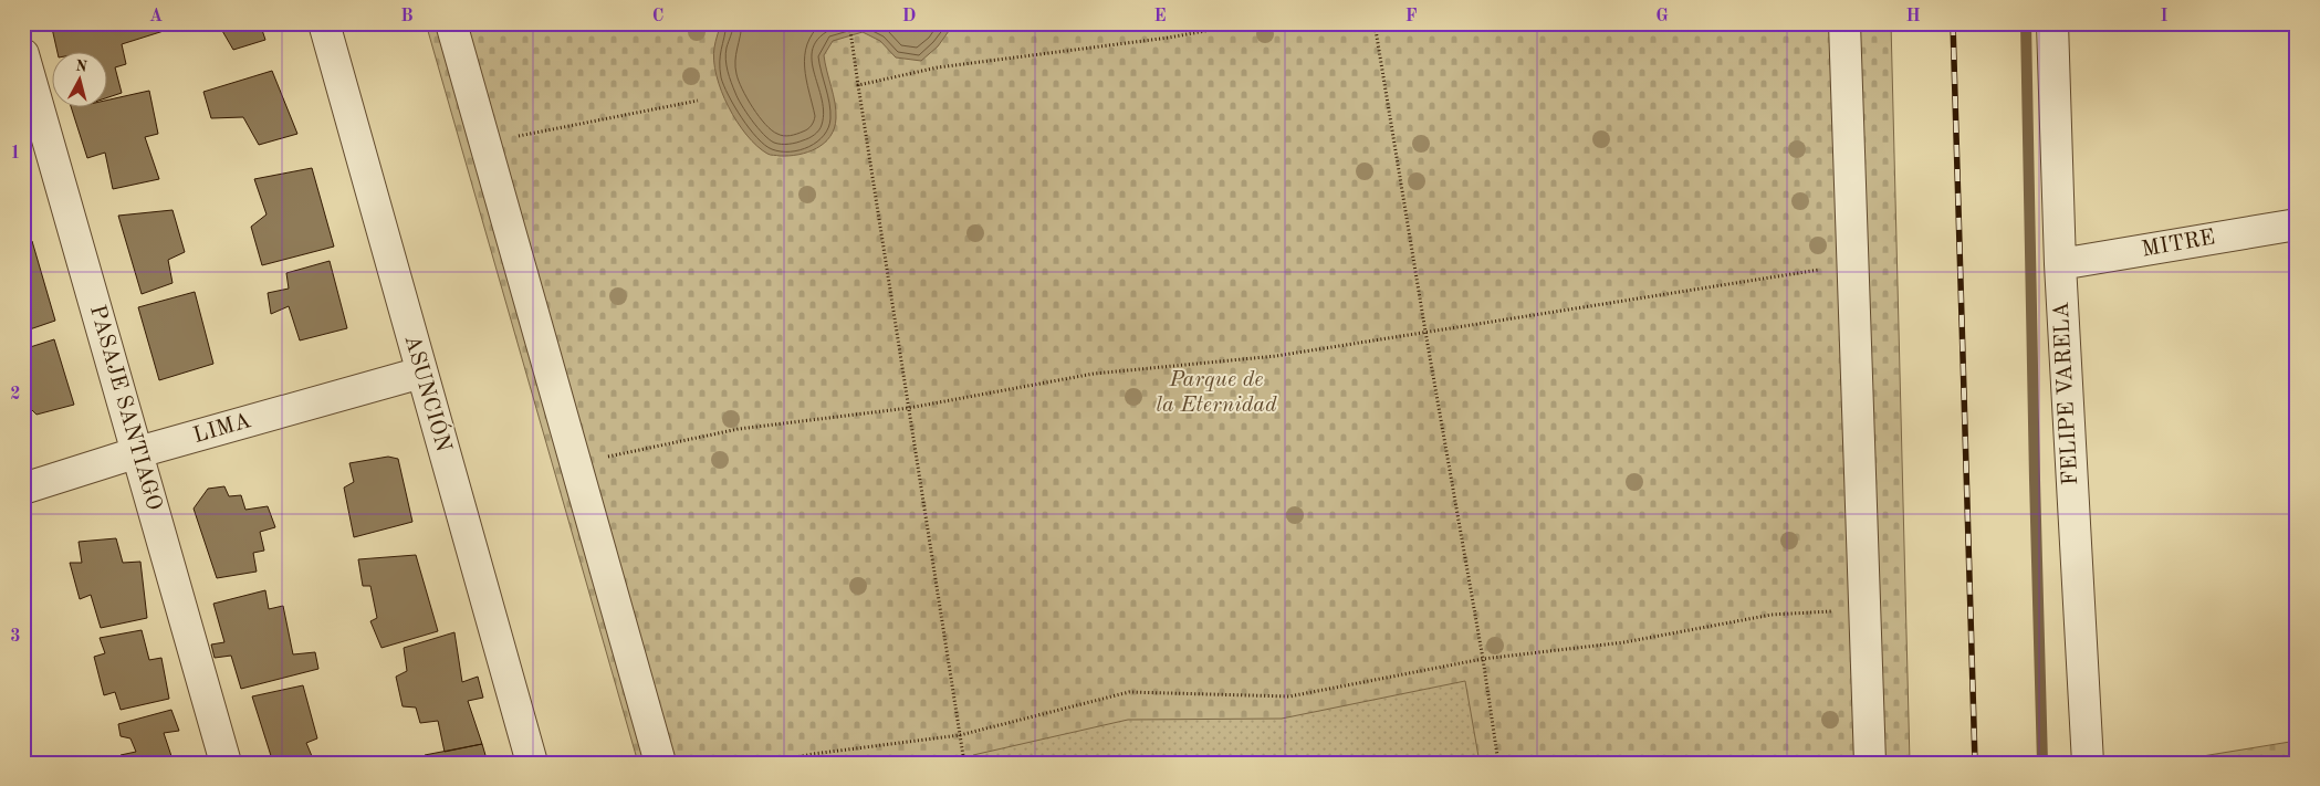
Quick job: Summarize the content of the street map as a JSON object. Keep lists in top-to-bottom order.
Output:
{
  "streets": {
    "street": [
      "MITRE",
      "ASUNCIÓN",
      "FELIPE VARELA",
      "PASAJE SANTIAGO",
      "LIMA"
    ]
  },
  "crossings": [
    ["MITRE", "FELIPE VARELA"],
    ["ASUNCIÓN", "LIMA"],
    ["PASAJE SANTIAGO", "LIMA"]
  ],
  "parks": ["Parque de la Eternidad"],
  "north": "top",
  "grid": {
    "columns": [
      "A",
      "B",
      "C",
      "D",
      "E",
      "F",
      "G",
      "H",
      "I"
    ],
    "rows": ["1", "2", "3"]
  }
}
